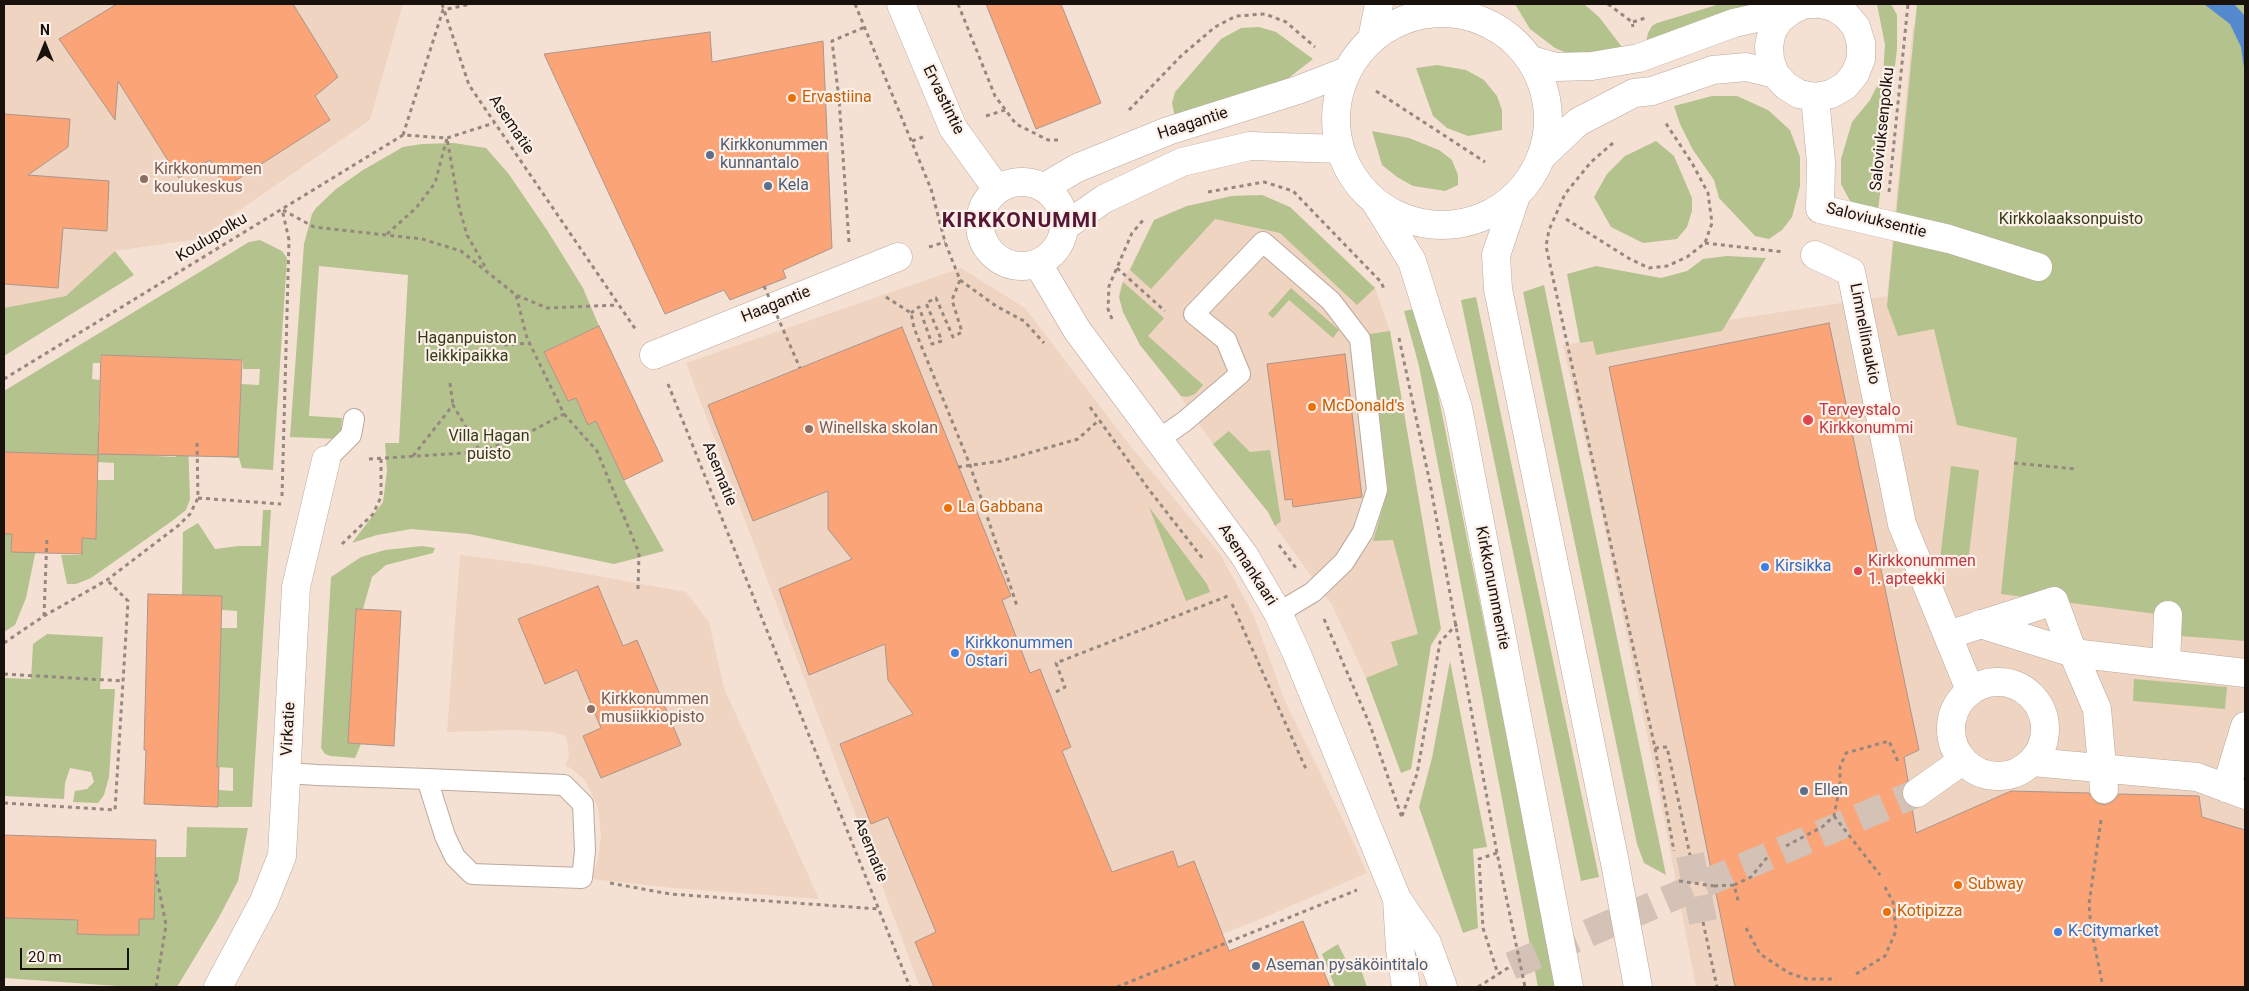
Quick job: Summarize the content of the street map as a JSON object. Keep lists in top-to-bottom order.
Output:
{
  "streets": {
    "street": [
      "Ervastintie",
      "Haagantie",
      "Saloviuksentie",
      "Limnellinaukio",
      "Asemankaari",
      "Kirkkonummentie",
      "Virkatie"
    ],
    "path": ["Asematie", "Saloviuksenpolku", "Koulupolku"]
  },
  "crossings": [
    ["Ervastintie", "Haagantie"],
    ["Ervastintie", "Asemankaari"],
    ["Haagantie", "Asematie"],
    ["Haagantie", "Asemankaari"],
    ["Saloviuksenpolku", "Saloviuksentie"]
  ],
  "districts": ["KIRKKONUMMI"],
  "parks": ["Kirkkolaaksonpuisto", "Haganpuiston leikkipaikka", "Villa Hagan puisto"],
  "places": [
    "Ervastiina",
    "Kirkkonummen kunnantalo",
    "Kirkkonummen koulukeskus",
    "Kela",
    "McDonald's",
    "Terveystalo Kirkkonummi",
    "Winellska skolan",
    "La Gabbana",
    "Kirsikka",
    "Kirkkonummen 1. apteekki",
    "Kirkkonummen Ostari",
    "Kirkkonummen musiikkiopisto",
    "Ellen",
    "Subway",
    "Kotipizza",
    "K-Citymarket",
    "Aseman pysäköintitalo"
  ],
  "scale_bar": "20 m",
  "north": "top"
}
